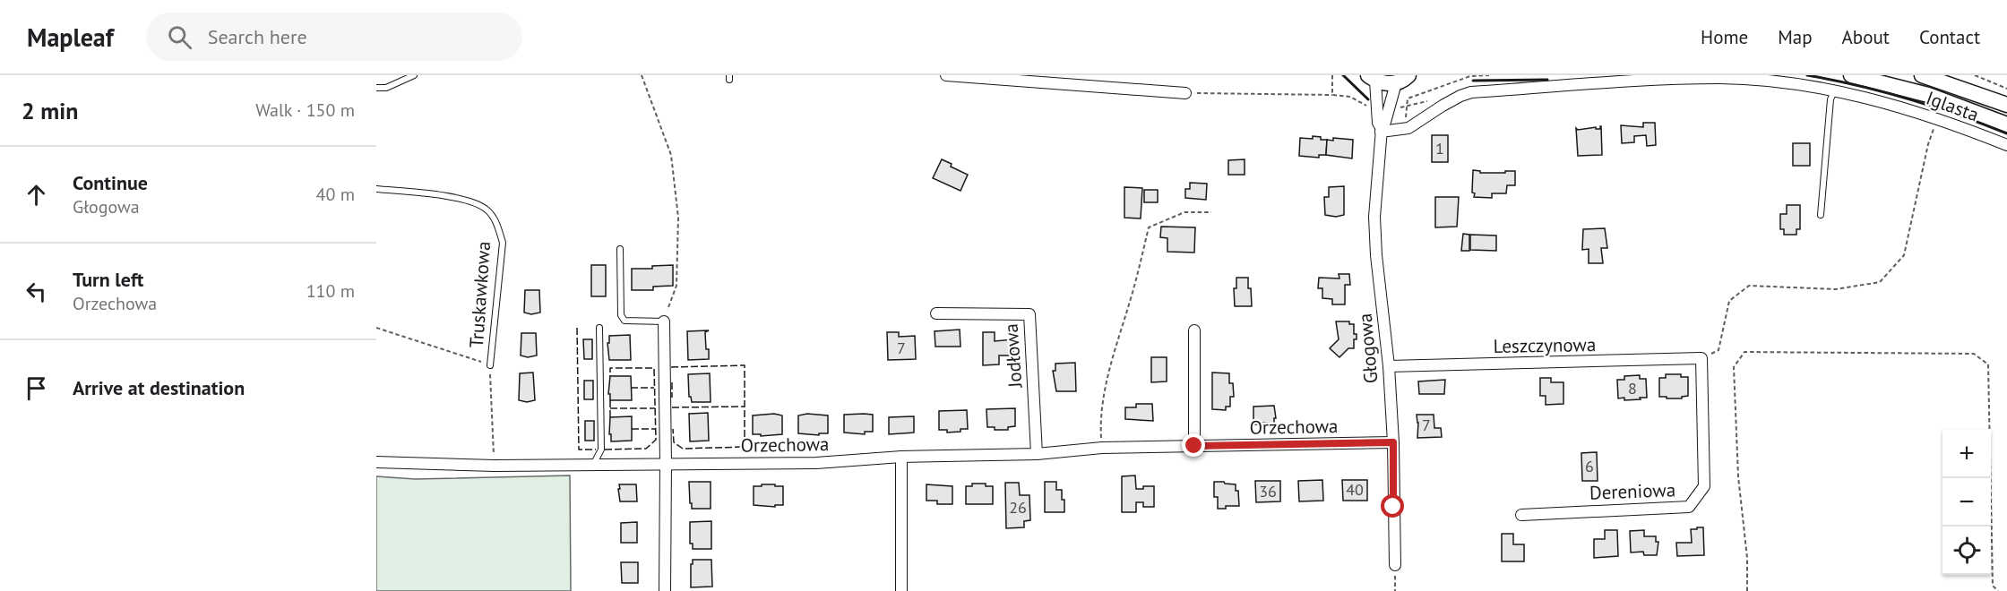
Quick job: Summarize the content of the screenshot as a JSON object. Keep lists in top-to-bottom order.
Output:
{
  "streets": {
    "street": [
      "Iglasta",
      "Leszczynowa",
      "Głogowa",
      "Jodłowa",
      "Orzechowa",
      "Dereniowa"
    ],
    "lane": ["Truskawkowa"]
  },
  "crossings": [
    ["Iglasta", "Głogowa"],
    ["Truskawkowa", "Orzechowa"],
    ["Leszczynowa", "Głogowa"],
    ["Leszczynowa", "Dereniowa"],
    ["Głogowa", "Orzechowa"],
    ["Jodłowa", "Orzechowa"]
  ],
  "house_numbers": [
    "1",
    "7",
    "8",
    "7",
    "6",
    "40",
    "36",
    "26"
  ],
  "page": {
    "header": "Mapleaf",
    "search": "Search here",
    "nav": [
      "Home",
      "Map",
      "About",
      "Contact"
    ],
    "heading": ["2 min", "Walk · 150 m"],
    "list": [
      ["Continue", "Głogowa", "40 m"],
      ["Turn left", "Orzechowa", "110 m"],
      "Arrive at destination"
    ],
    "map_buttons": ["+", "−"]
  }
}
